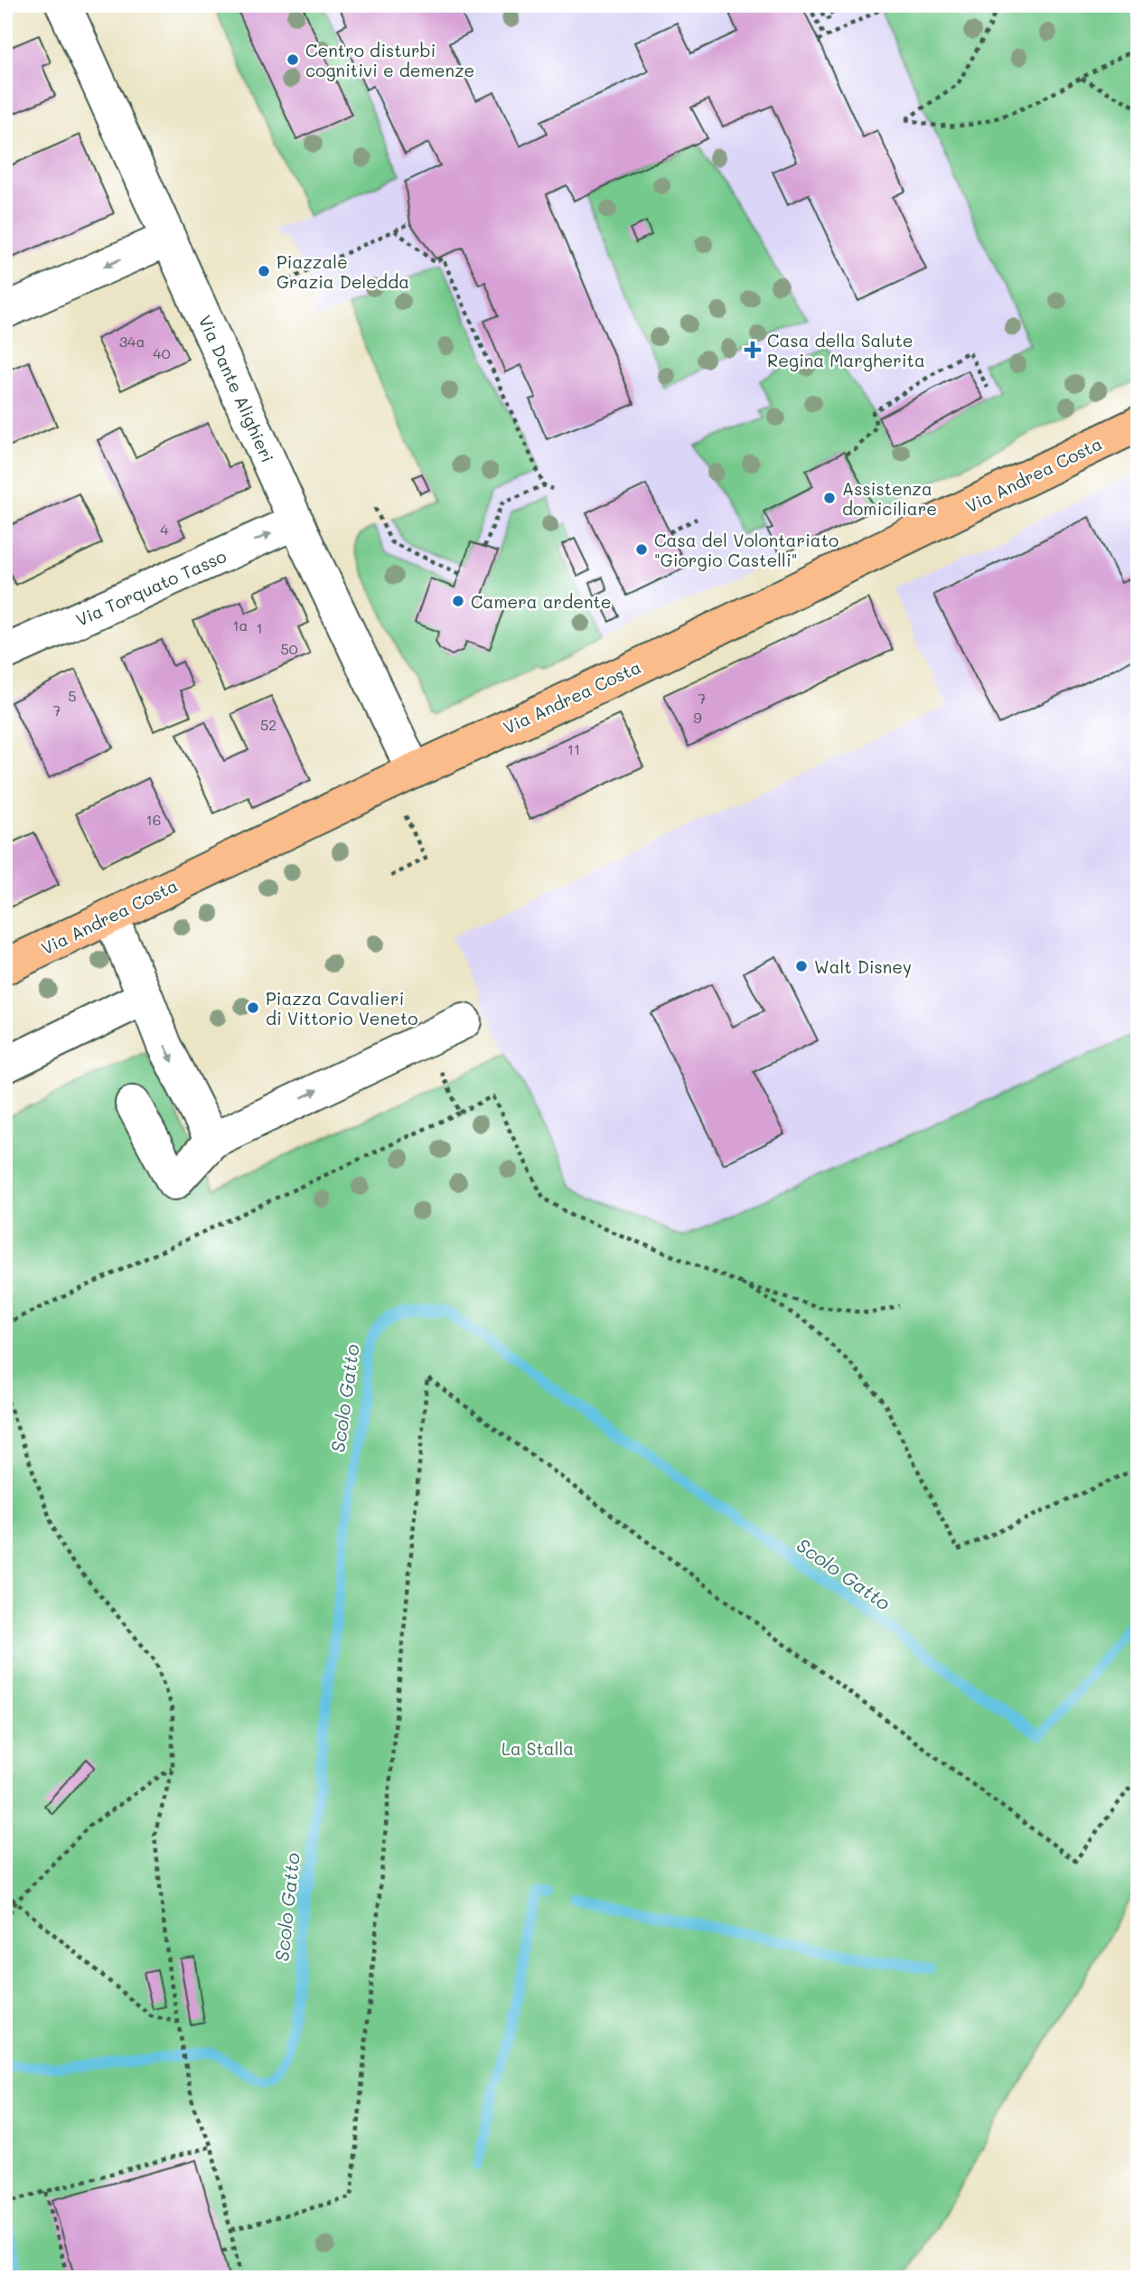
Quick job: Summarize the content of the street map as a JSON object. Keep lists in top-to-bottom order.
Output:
{
  "streets": {
    "main road": ["Via Andrea Costa"],
    "street": ["Via Dante Alighieri", "Via Torquato Tasso"]
  },
  "crossings": [
    ["Via Dante Alighieri", "Via Andrea Costa"],
    ["Via Dante Alighieri", "Via Torquato Tasso"]
  ],
  "water": ["Scolo Gatto"],
  "parks": ["La Stalla"],
  "places": {
    "other": [
      "Centro disturbi cognitivi e demenze",
      "Piazzale Grazia Deledda",
      "Assistenza domiciliare",
      "Casa del Volontariato \"Giorgio Castelli\"",
      "Camera ardente",
      "Walt Disney",
      "Piazza Cavalieri di Vittorio Veneto"
    ],
    "health": ["Casa della Salute Regina Margherita"]
  },
  "house_numbers": [
    "34a",
    "40",
    "4",
    "1a",
    "1",
    "50",
    "5",
    "7",
    "7",
    "9",
    "52",
    "11",
    "16"
  ]
}
